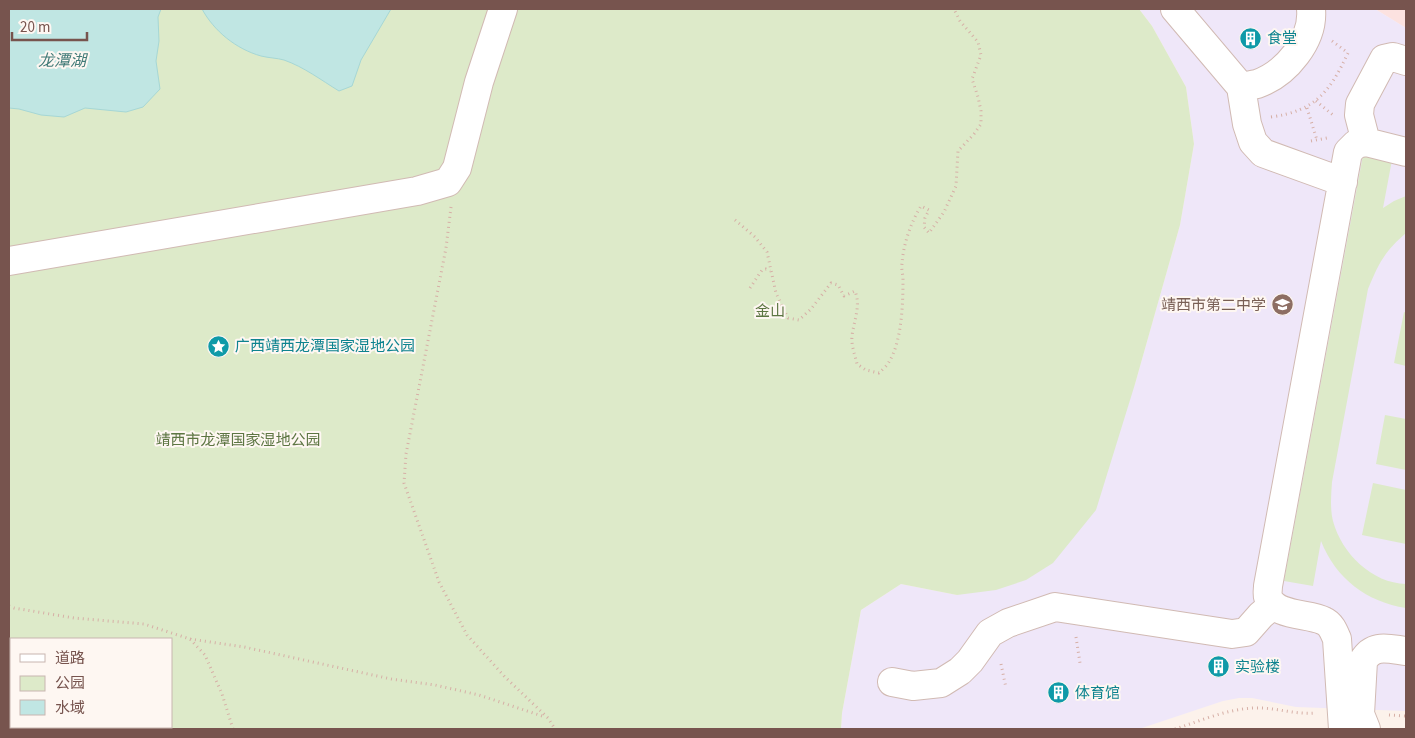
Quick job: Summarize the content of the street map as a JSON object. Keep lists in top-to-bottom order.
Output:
{
  "water": ["龙潭湖"],
  "parks": ["金山", "靖西市龙潭国家湿地公园"],
  "places": {
    "building": ["食堂", "实验楼", "体育馆"],
    "school or university": ["靖西市第二中学"],
    "place": ["广西靖西龙潭国家湿地公园"]
  },
  "legend": ["道路", "公园", "水域"],
  "scale_bar": "20 m"
}
